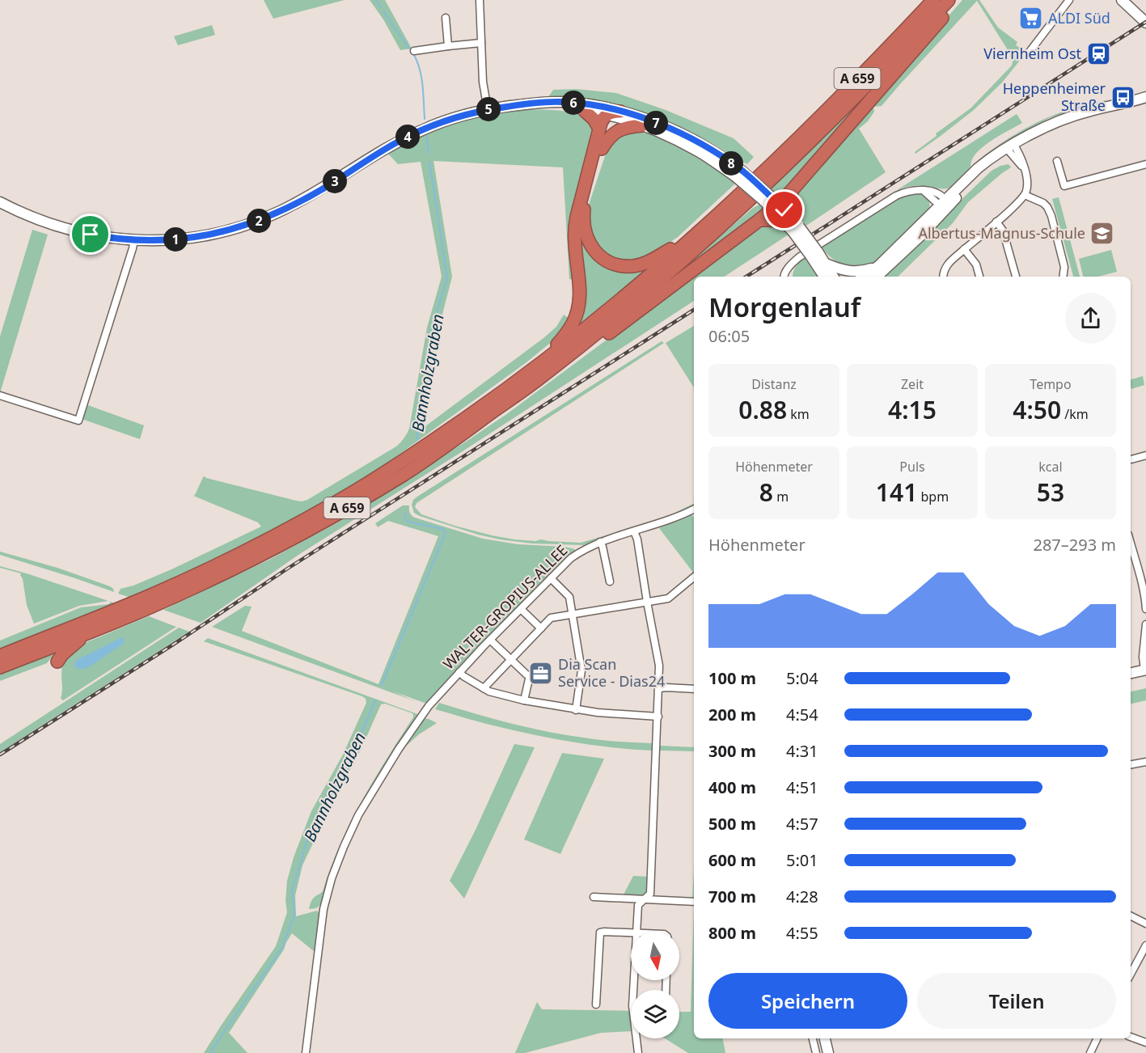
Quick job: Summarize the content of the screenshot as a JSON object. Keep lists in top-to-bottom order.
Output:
{
  "streets": {
    "highway": ["A 659"],
    "street": ["WALTER-GROPIUS-ALLEE"]
  },
  "water": ["Bannholzgraben"],
  "places": {
    "supermarket": ["ALDI Süd"],
    "station": ["Viernheim Ost"],
    "bus stop": ["Heppenheimer Straße"],
    "school or university": ["Albertus-Magnus-Schule"],
    "office": ["Dia Scan Service - Dias24"]
  },
  "north": "bottom",
  "page": {
    "pins": [
      "6",
      "5",
      "7",
      "4",
      "8",
      "3",
      "2",
      "1"
    ],
    "heading": ["Morgenlauf", "06:05"],
    "stats": [
      ["Distanz", "0.88 km"],
      ["Zeit", "4:15"],
      ["Tempo", "4:50 /km"],
      ["Höhenmeter", "8 m"],
      ["Puls", "141 bpm"],
      ["kcal", "53"]
    ],
    "chart": ["Höhenmeter", "287–293 m"],
    "list": [
      {
        "name": "100 m",
        "note": "5:04"
      },
      {
        "name": "200 m",
        "note": "4:54"
      },
      {
        "name": "300 m",
        "note": "4:31"
      },
      {
        "name": "400 m",
        "note": "4:51"
      },
      {
        "name": "500 m",
        "note": "4:57"
      },
      {
        "name": "600 m",
        "note": "5:01"
      },
      {
        "name": "700 m",
        "note": "4:28"
      },
      {
        "name": "800 m",
        "note": "4:55"
      }
    ],
    "buttons": ["Speichern", "Teilen"]
  }
}
